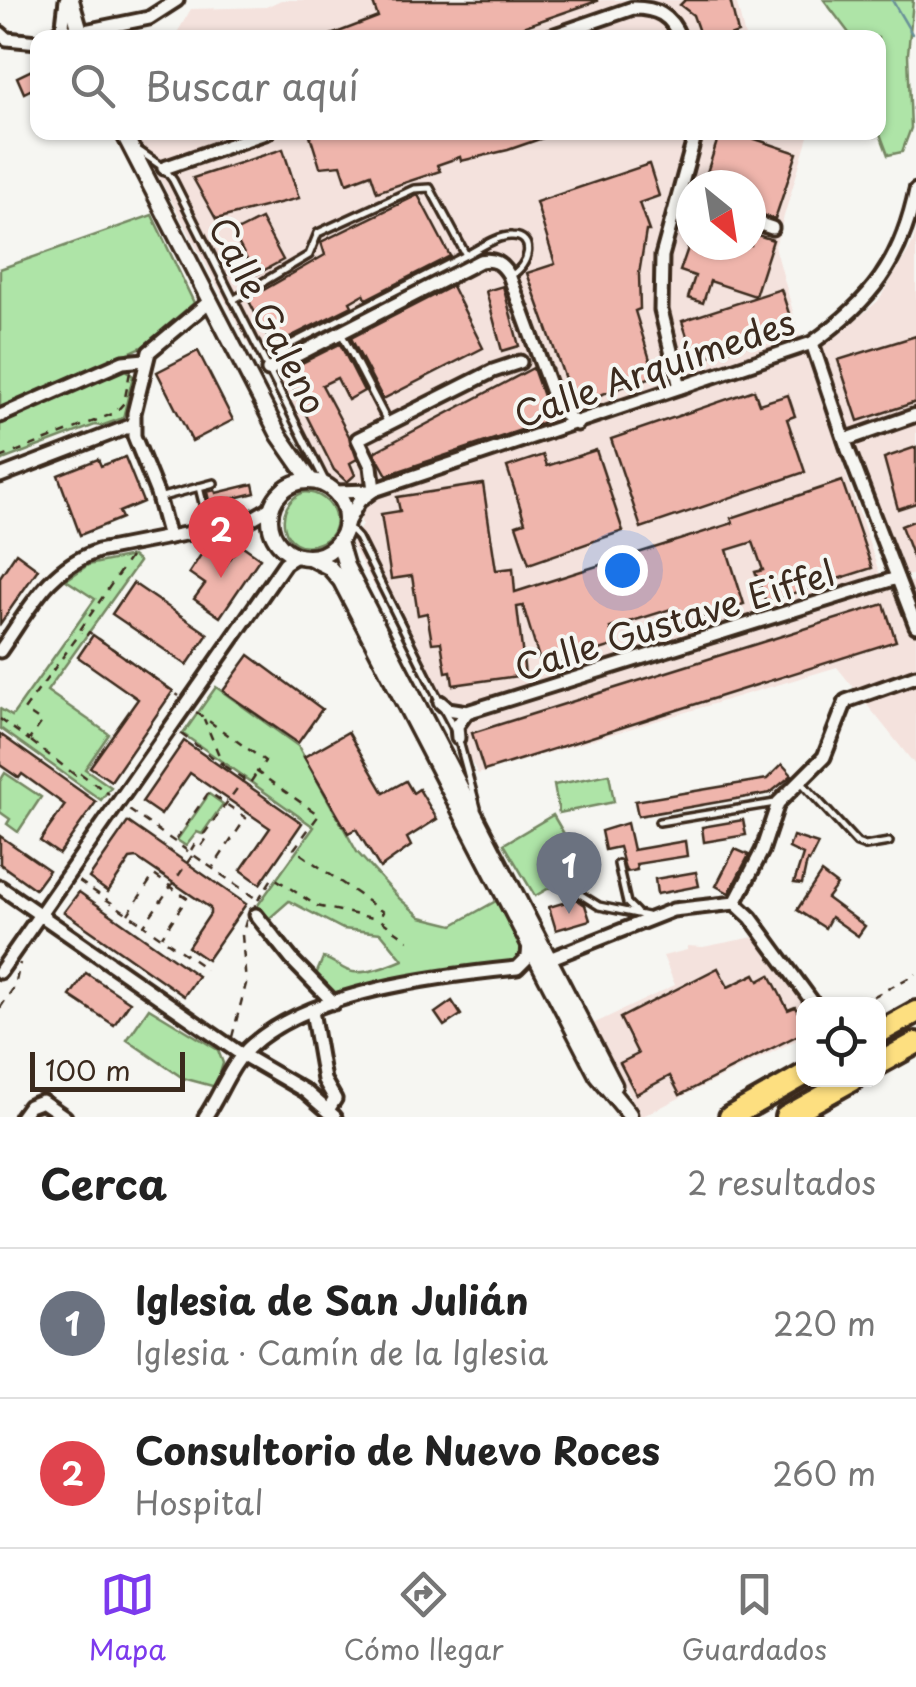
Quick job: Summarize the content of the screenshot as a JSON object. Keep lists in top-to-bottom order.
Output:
{
  "streets": {
    "street": ["Calle Arquímedes", "Calle Gustave Eiffel"],
    "lane": ["Calle Galeno"]
  },
  "crossings": [
    ["Calle Galeno", "Calle Arquímedes"]
  ],
  "scale_bar": "100 m",
  "north": "bottom right",
  "page": {
    "search": "Buscar aquí",
    "pins": ["2", "1"],
    "scale": "100 m",
    "heading": ["Cerca", "2 resultados"],
    "list": [
      {
        "mark": "1",
        "name": "Iglesia de San Julián",
        "note": "Iglesia · Camín de la Iglesia",
        "value": "220 m"
      },
      {
        "mark": "2",
        "name": "Consultorio de Nuevo Roces",
        "note": "Hospital",
        "value": "260 m"
      }
    ],
    "nav": ["Mapa", "Cómo llegar", "Guardados"]
  }
}
